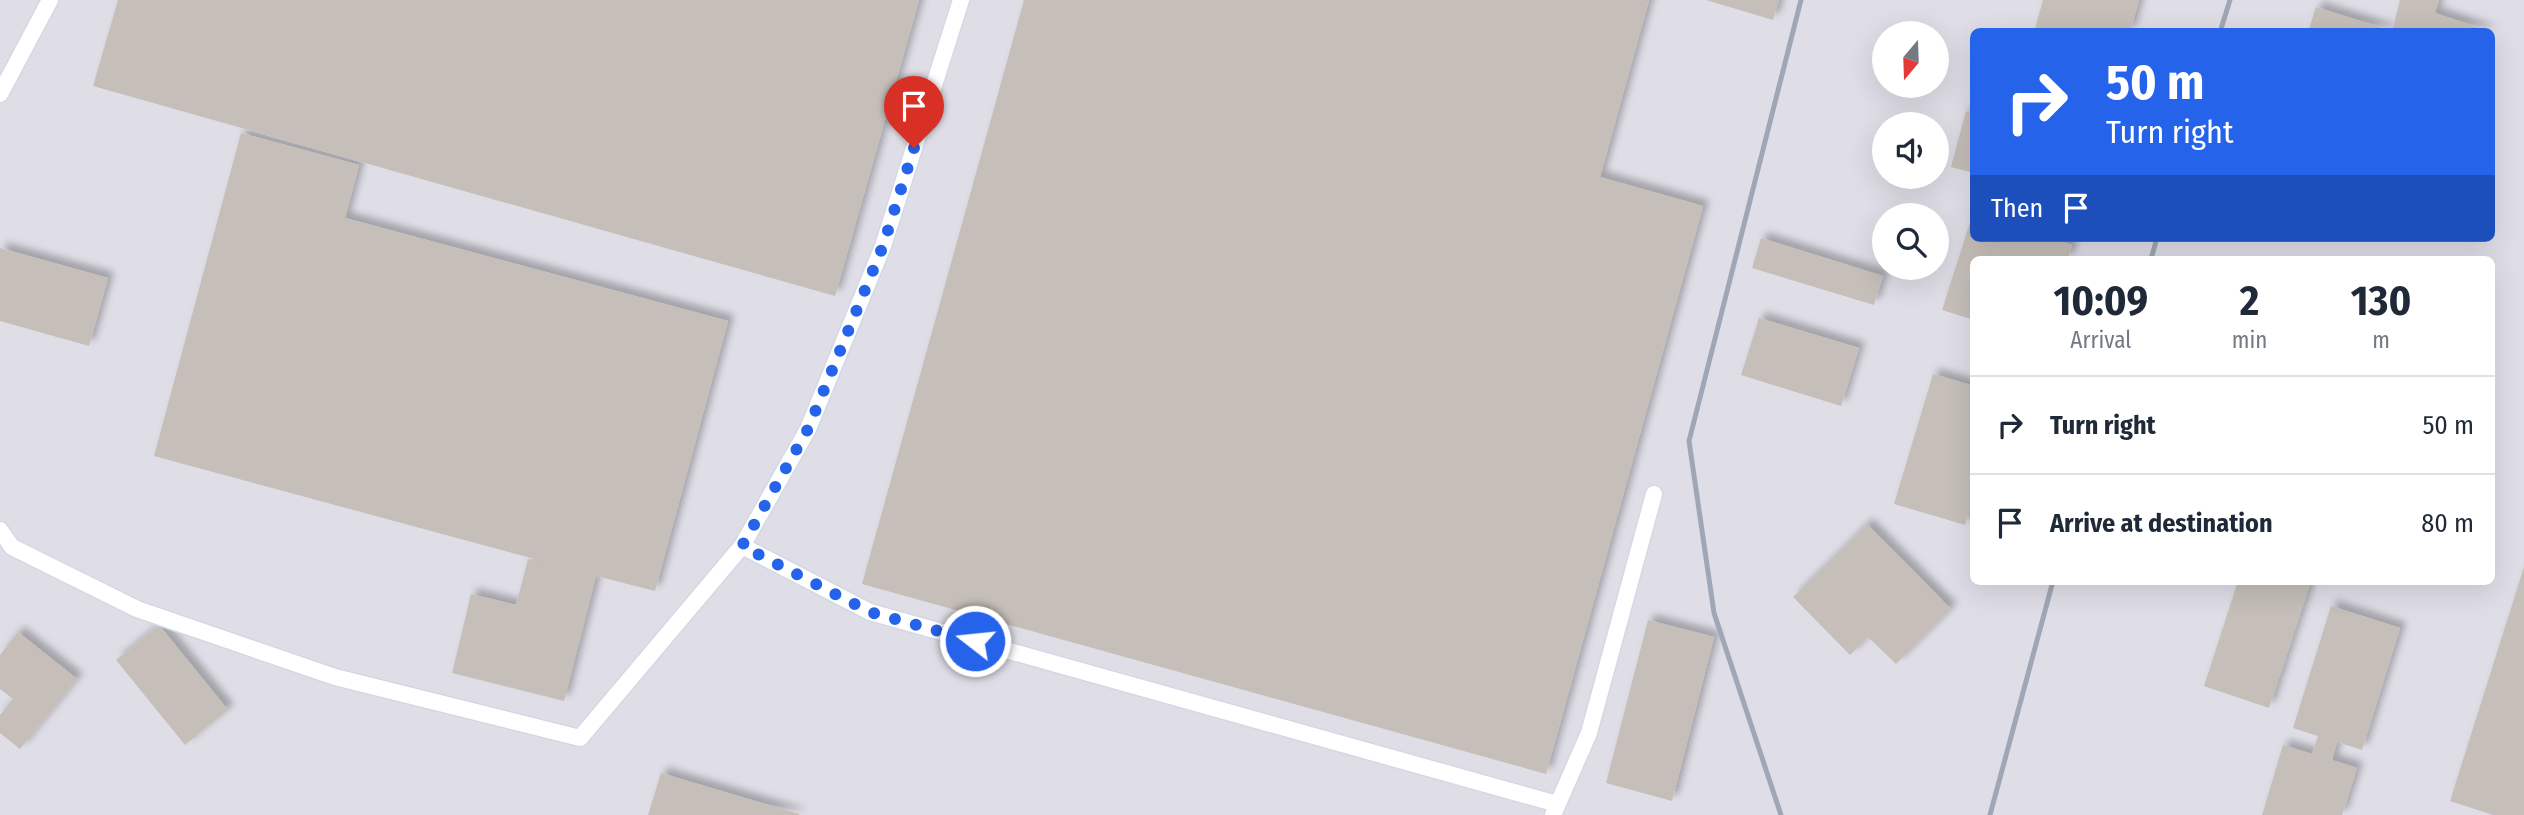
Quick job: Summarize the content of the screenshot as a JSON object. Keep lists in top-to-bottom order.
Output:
{
  "north": "bottom",
  "page": {
    "turn": ["50 m", "Turn right"],
    "then": "Then",
    "eta": [
      "10:09",
      "Arrival",
      "2",
      "min",
      "130",
      "m"
    ],
    "list": [
      {
        "name": "Turn right",
        "value": "50 m"
      },
      {
        "name": "Arrive at destination",
        "value": "80 m"
      }
    ]
  }
}
